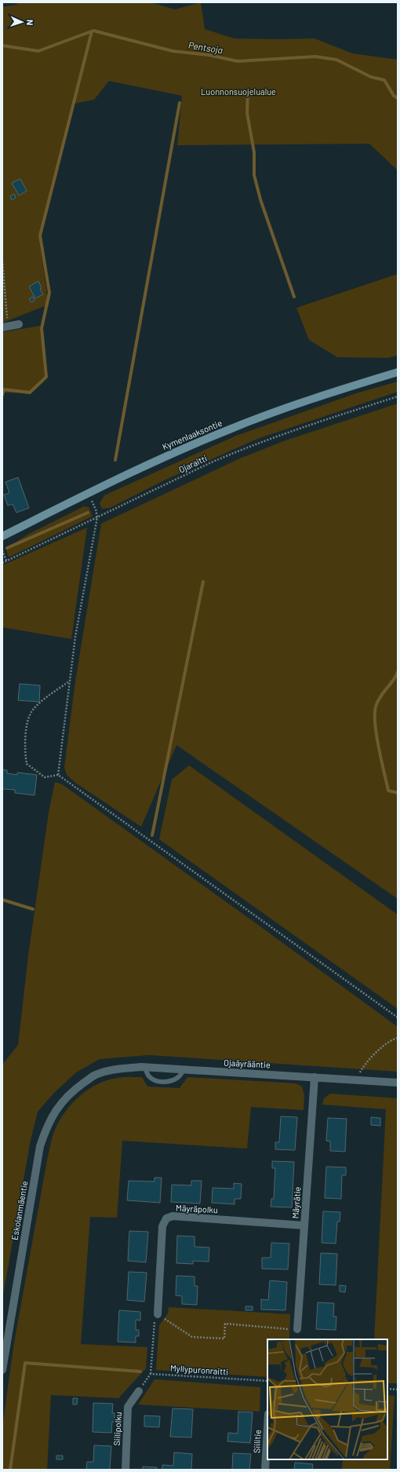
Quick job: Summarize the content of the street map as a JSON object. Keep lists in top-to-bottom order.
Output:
{
  "streets": {
    "main road": ["Kymenlaaksontie"],
    "street": [
      "Ojaäyrääntie",
      "Mäyrätie",
      "Mäyräpolku",
      "Eskolanmäentie",
      "Siilipolku",
      "Siilitie"
    ],
    "path": ["Ojaraitti", "Myllypuronraitti"]
  },
  "crossings": [
    ["Ojaäyrääntie", "Mäyrätie"],
    ["Ojaäyrääntie", "Eskolanmäentie"],
    ["Mäyrätie", "Mäyräpolku"]
  ],
  "water": ["Pentsoja"],
  "parks": ["Luonnonsuojelualue"],
  "north": "right"
}
